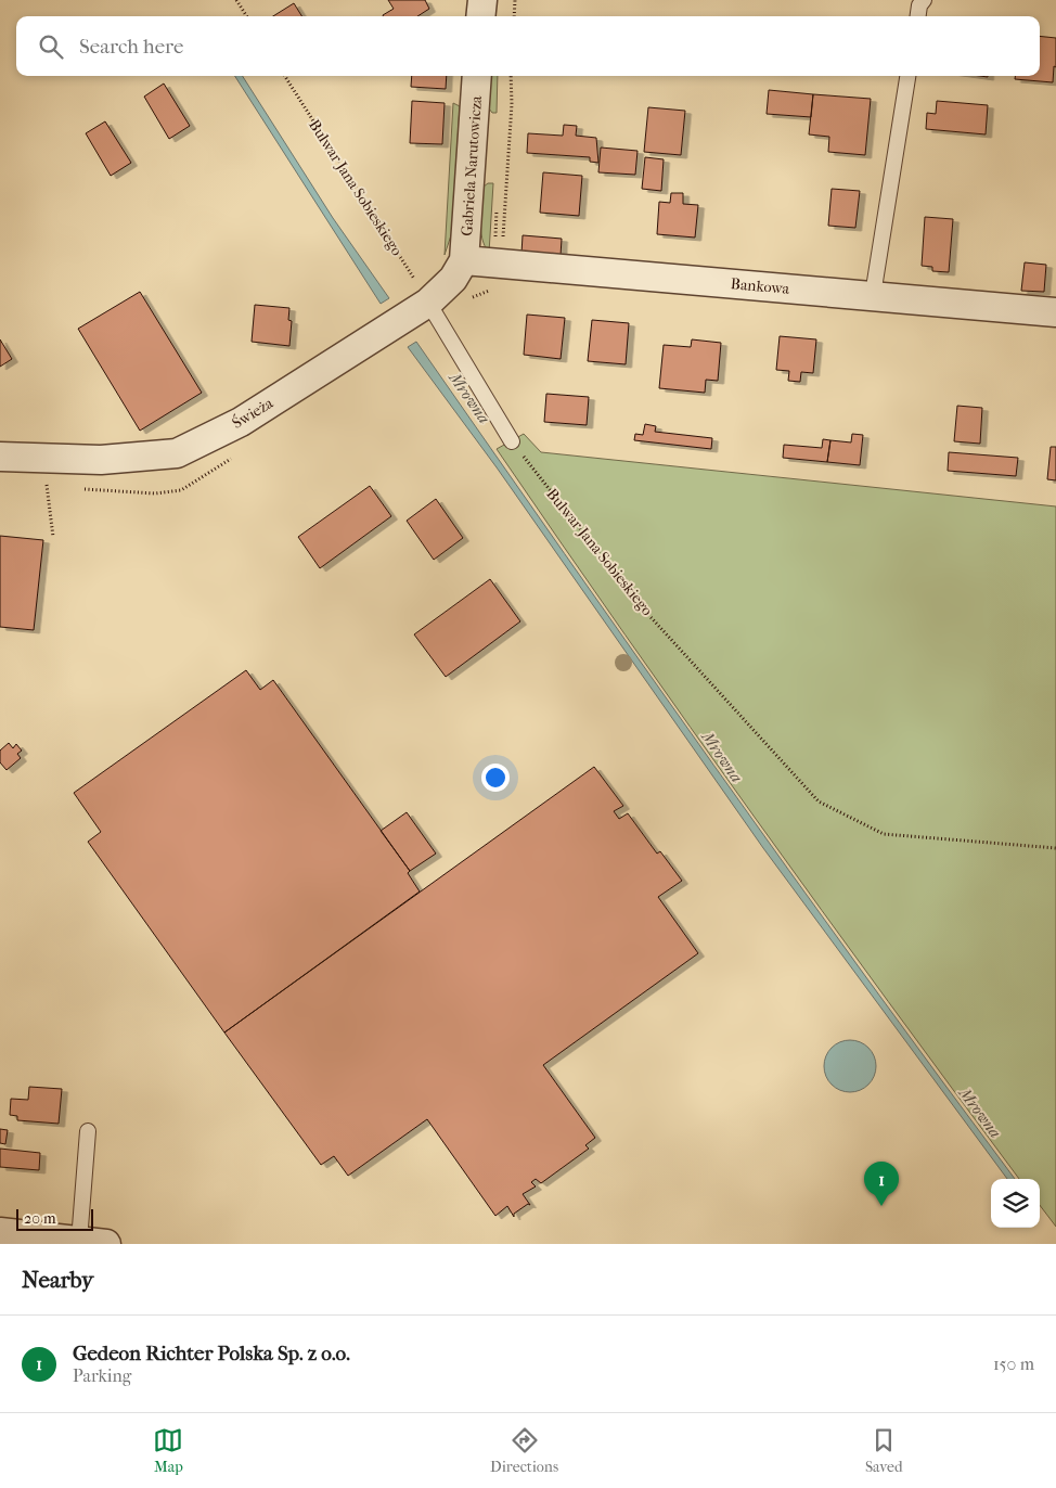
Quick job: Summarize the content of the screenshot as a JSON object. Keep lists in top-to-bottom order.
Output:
{
  "streets": {
    "street": ["Gabriela Narutowicza", "Bankowa", "Świeża"],
    "path": ["Bulwar Jana Sobieskiego"]
  },
  "crossings": [
    ["Gabriela Narutowicza", "Bankowa"],
    ["Gabriela Narutowicza", "Świeża"],
    ["Bulwar Jana Sobieskiego", "Świeża"],
    ["Bankowa", "Świeża"]
  ],
  "water": ["Mrowna"],
  "scale_bar": "20 m",
  "page": {
    "search": "Search here",
    "pins": "1",
    "scale": "20 m",
    "heading": "Nearby",
    "list": [
      {
        "mark": "1",
        "name": "Gedeon Richter Polska Sp. z o.o.",
        "note": "Parking",
        "value": "150 m"
      }
    ],
    "nav": ["Map", "Directions", "Saved"]
  }
}
